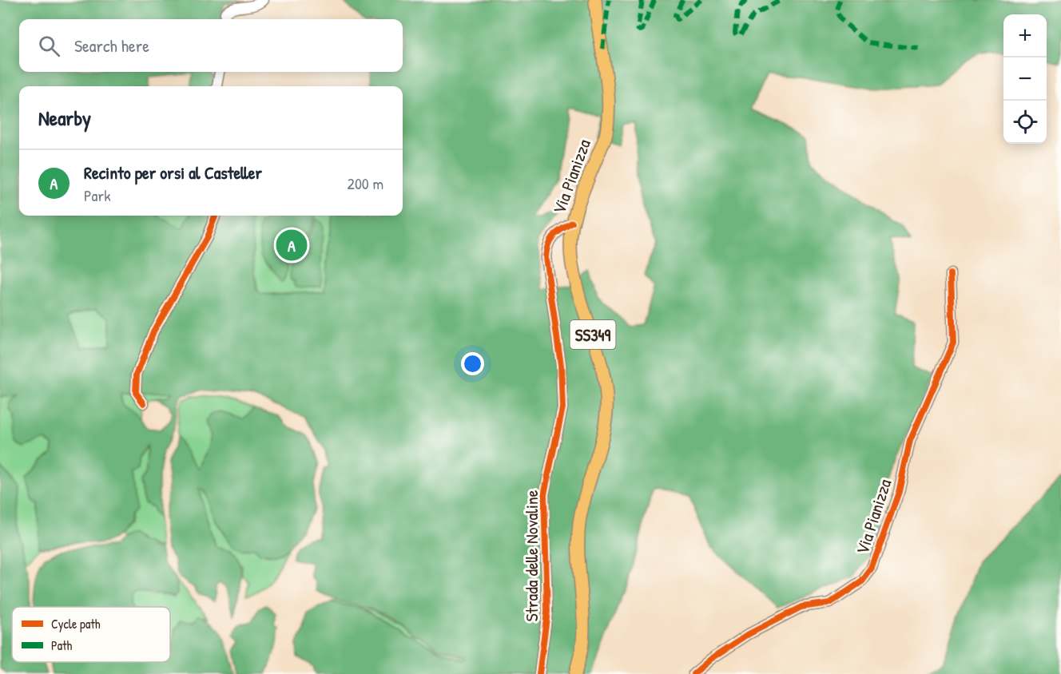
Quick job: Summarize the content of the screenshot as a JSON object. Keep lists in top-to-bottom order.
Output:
{
  "streets": {
    "main road": ["Via Pianizza", "SS349"],
    "street": ["Strada delle Novaline"]
  },
  "crossings": [
    ["Via Pianizza", "Strada delle Novaline"]
  ],
  "legend": ["Cycle path", "Path"],
  "page": {
    "map_buttons": ["+", "−"],
    "search": "Search here",
    "heading": "Nearby",
    "list": [
      {
        "mark": "A",
        "name": "Recinto per orsi al Casteller",
        "note": "Park",
        "value": "200 m"
      }
    ],
    "pins": "A"
  }
}
